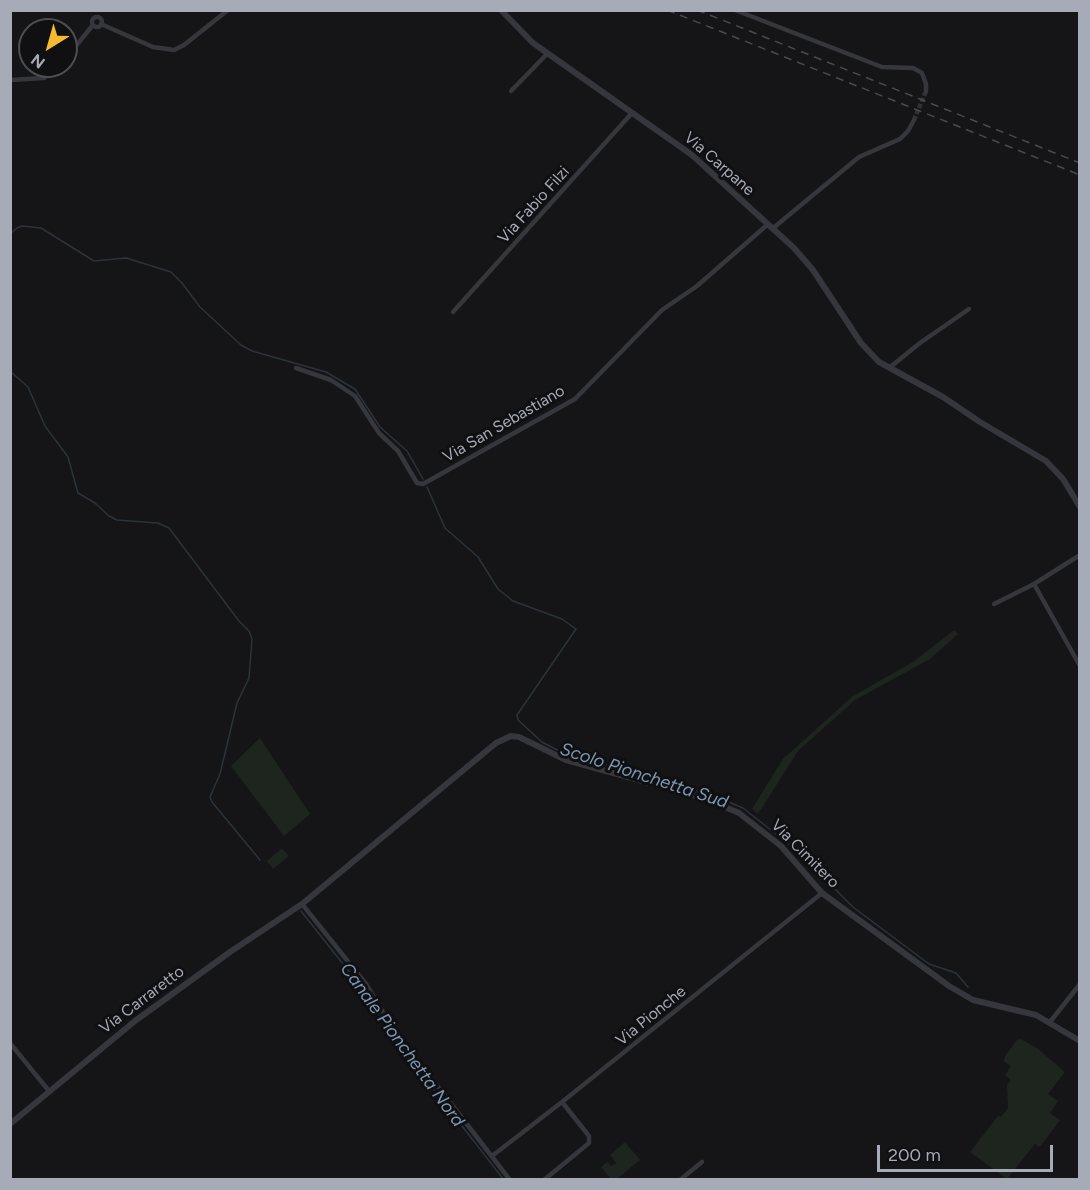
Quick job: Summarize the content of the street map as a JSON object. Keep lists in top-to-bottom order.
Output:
{
  "streets": {
    "street": [
      "Via Carpane",
      "Via Fabio Filzi",
      "Via San Sebastiano",
      "Via Cimitero",
      "Via Carraretto",
      "Via Pionche"
    ]
  },
  "crossings": [
    ["Via Carpane", "Via Fabio Filzi"],
    ["Via Carpane", "Via San Sebastiano"],
    ["Via Cimitero", "Via Carraretto"],
    ["Via Cimitero", "Via Pionche"]
  ],
  "water": ["Scolo Pionchetta Sud", "Canale Pionchetta Nord"],
  "scale_bar": "200 m",
  "north": "bottom left"
}
